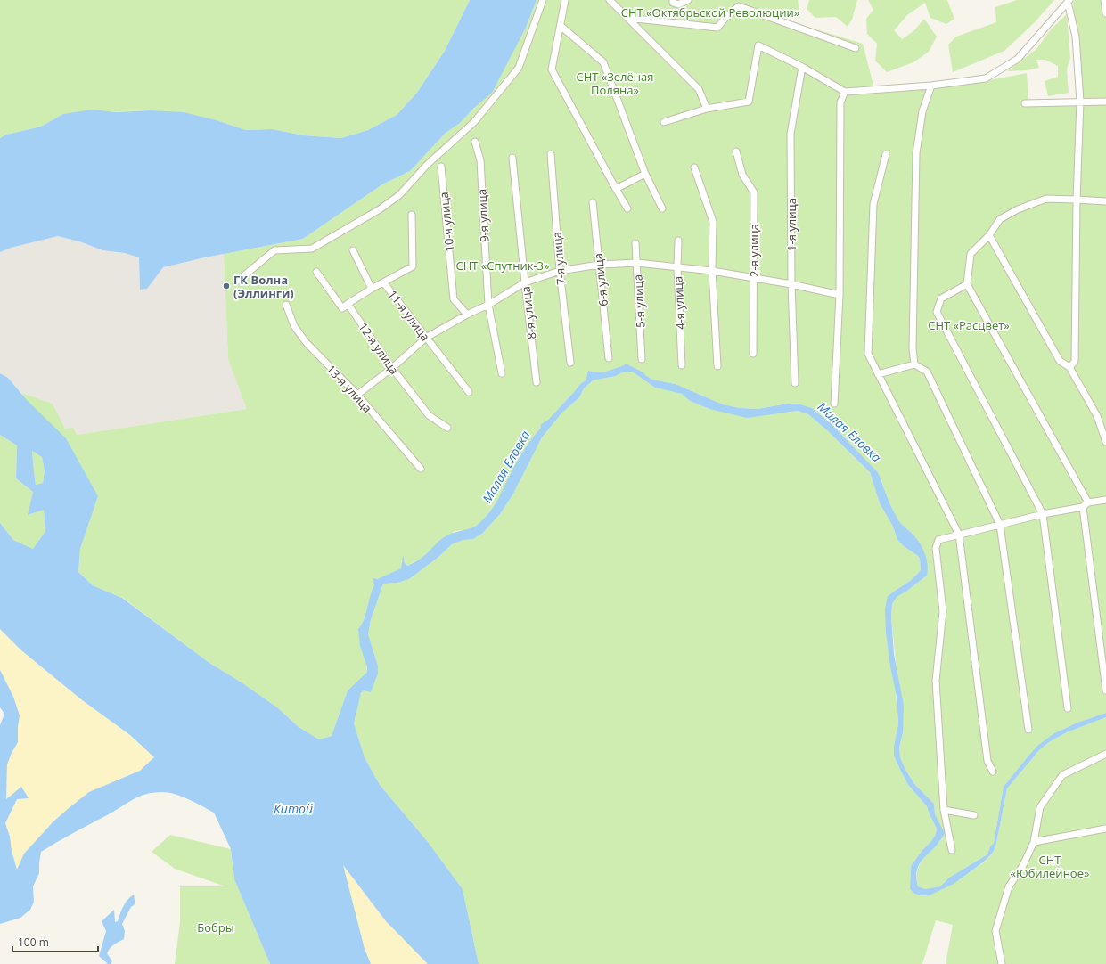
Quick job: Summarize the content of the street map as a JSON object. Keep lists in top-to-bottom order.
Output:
{
  "streets": {
    "street": [
      "9-я улица",
      "10-я улица",
      "1-я улица",
      "2-я улица",
      "7-я улица",
      "6-я улица",
      "5-я улица",
      "4-я улица",
      "8-я улица",
      "11-я улица",
      "12-я улица",
      "13-я улица"
    ]
  },
  "water": ["Малая Еловка", "Китой"],
  "parks": [
    "СНТ «Октябрьской Революции»",
    "СНТ «Зелёная Поляна»",
    "СНТ «Спутник-3»",
    "СНТ «Расцвет»",
    "СНТ «Юбилейное»",
    "Бобры"
  ],
  "places": ["ГК Волна (Эллинги)"],
  "scale_bar": "100 m"
}
